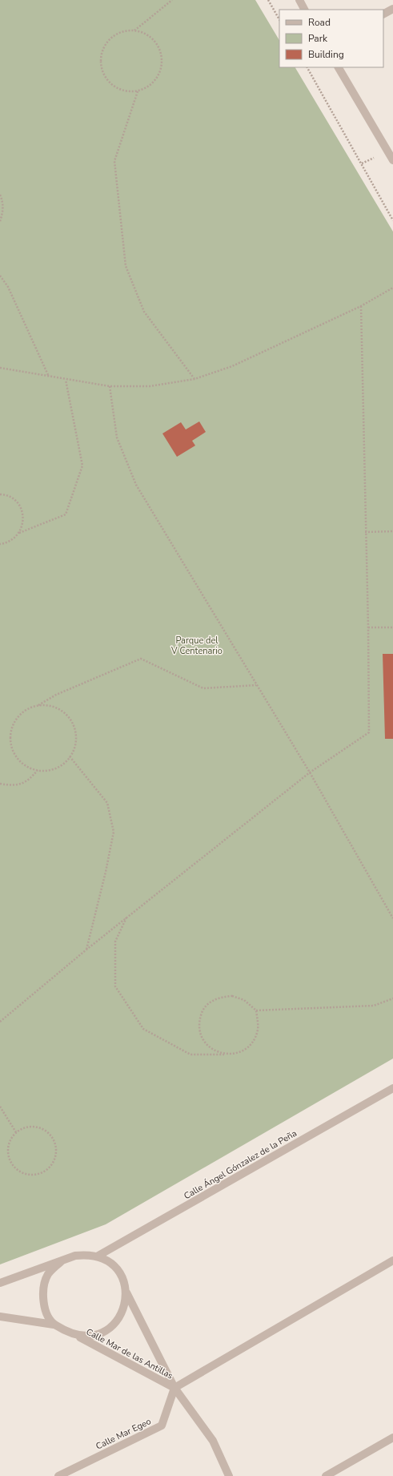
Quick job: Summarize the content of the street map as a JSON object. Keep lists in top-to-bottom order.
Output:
{
  "streets": {
    "street": ["Calle Ángel Gónzalez de la Peña", "Calle Mar de las Antillas", "Calle Mar Egeo"]
  },
  "crossings": [
    ["Calle Ángel Gónzalez de la Peña", "Calle Mar de las Antillas"],
    ["Calle Mar de las Antillas", "Calle Mar Egeo"]
  ],
  "parks": ["Parque del V Centenario"],
  "legend": ["Road", "Park", "Building"]
}
